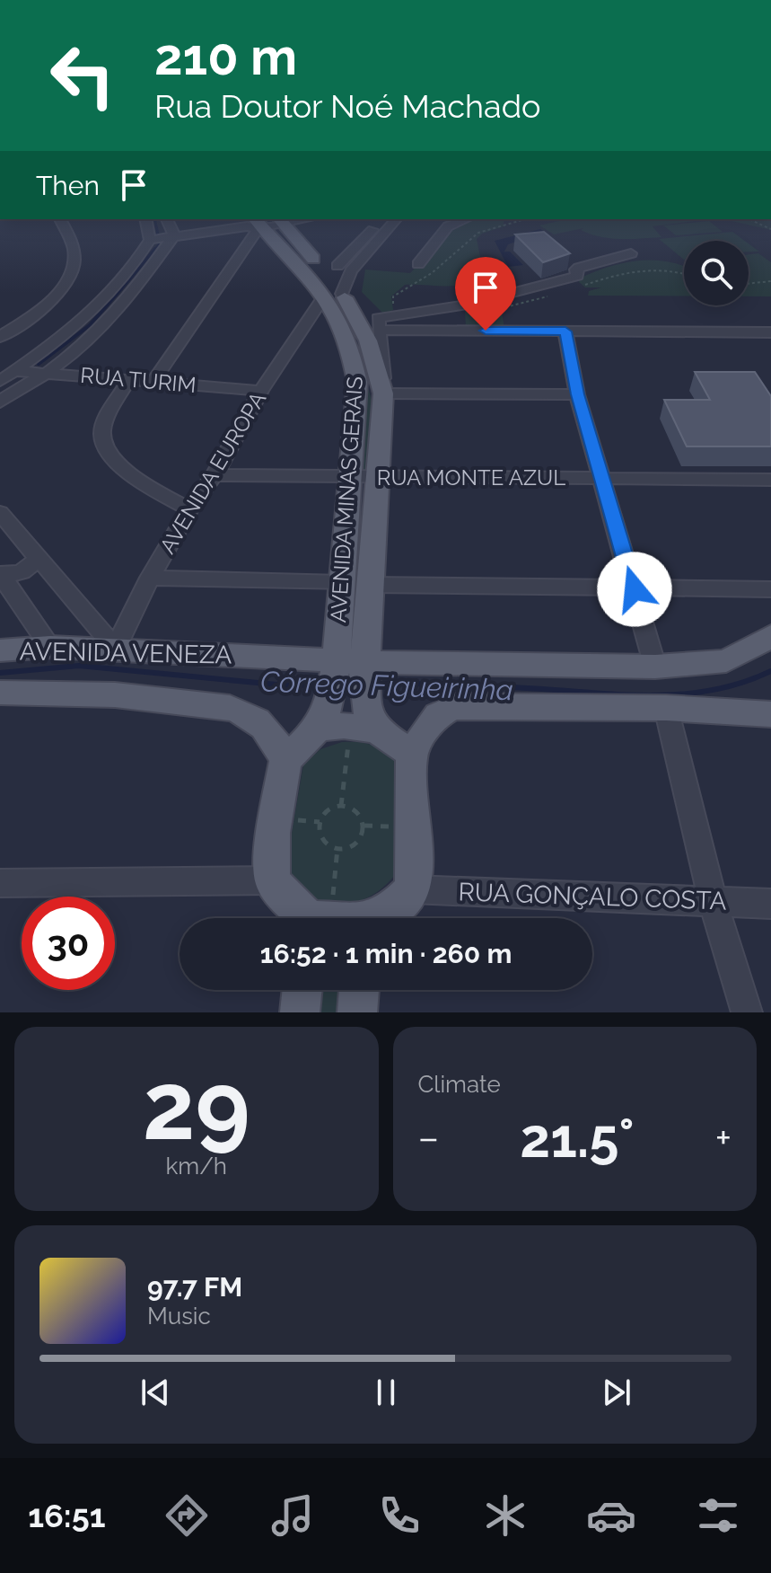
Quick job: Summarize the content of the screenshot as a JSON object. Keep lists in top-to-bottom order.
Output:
{
  "streets": {
    "main road": ["AVENIDA MINAS GERAIS", "AVENIDA VENEZA"],
    "street": [
      "RUA TURIM",
      "AVENIDA EUROPA",
      "RUA MONTE AZUL",
      "RUA GONÇALO COSTA"
    ]
  },
  "crossings": [
    ["RUA TURIM", "AVENIDA EUROPA"],
    ["AVENIDA EUROPA", "RUA MONTE AZUL"],
    ["AVENIDA EUROPA", "AVENIDA VENEZA"],
    ["RUA MONTE AZUL", "AVENIDA MINAS GERAIS"],
    ["AVENIDA MINAS GERAIS", "AVENIDA VENEZA"]
  ],
  "water": ["Córrego Figueirinha"],
  "page": {
    "turn": ["210 m", "Rua Doutor Noé Machado"],
    "then": "Then",
    "limit": "30",
    "trip": "16:52 · 1 min · 260 m",
    "tile": [
      ["29", "km/h"],
      "Climate"
    ],
    "heat": ["−", "21.5°", "+"],
    "song": ["97.7 FM", "Music"],
    "tabs": "16:51"
  }
}
